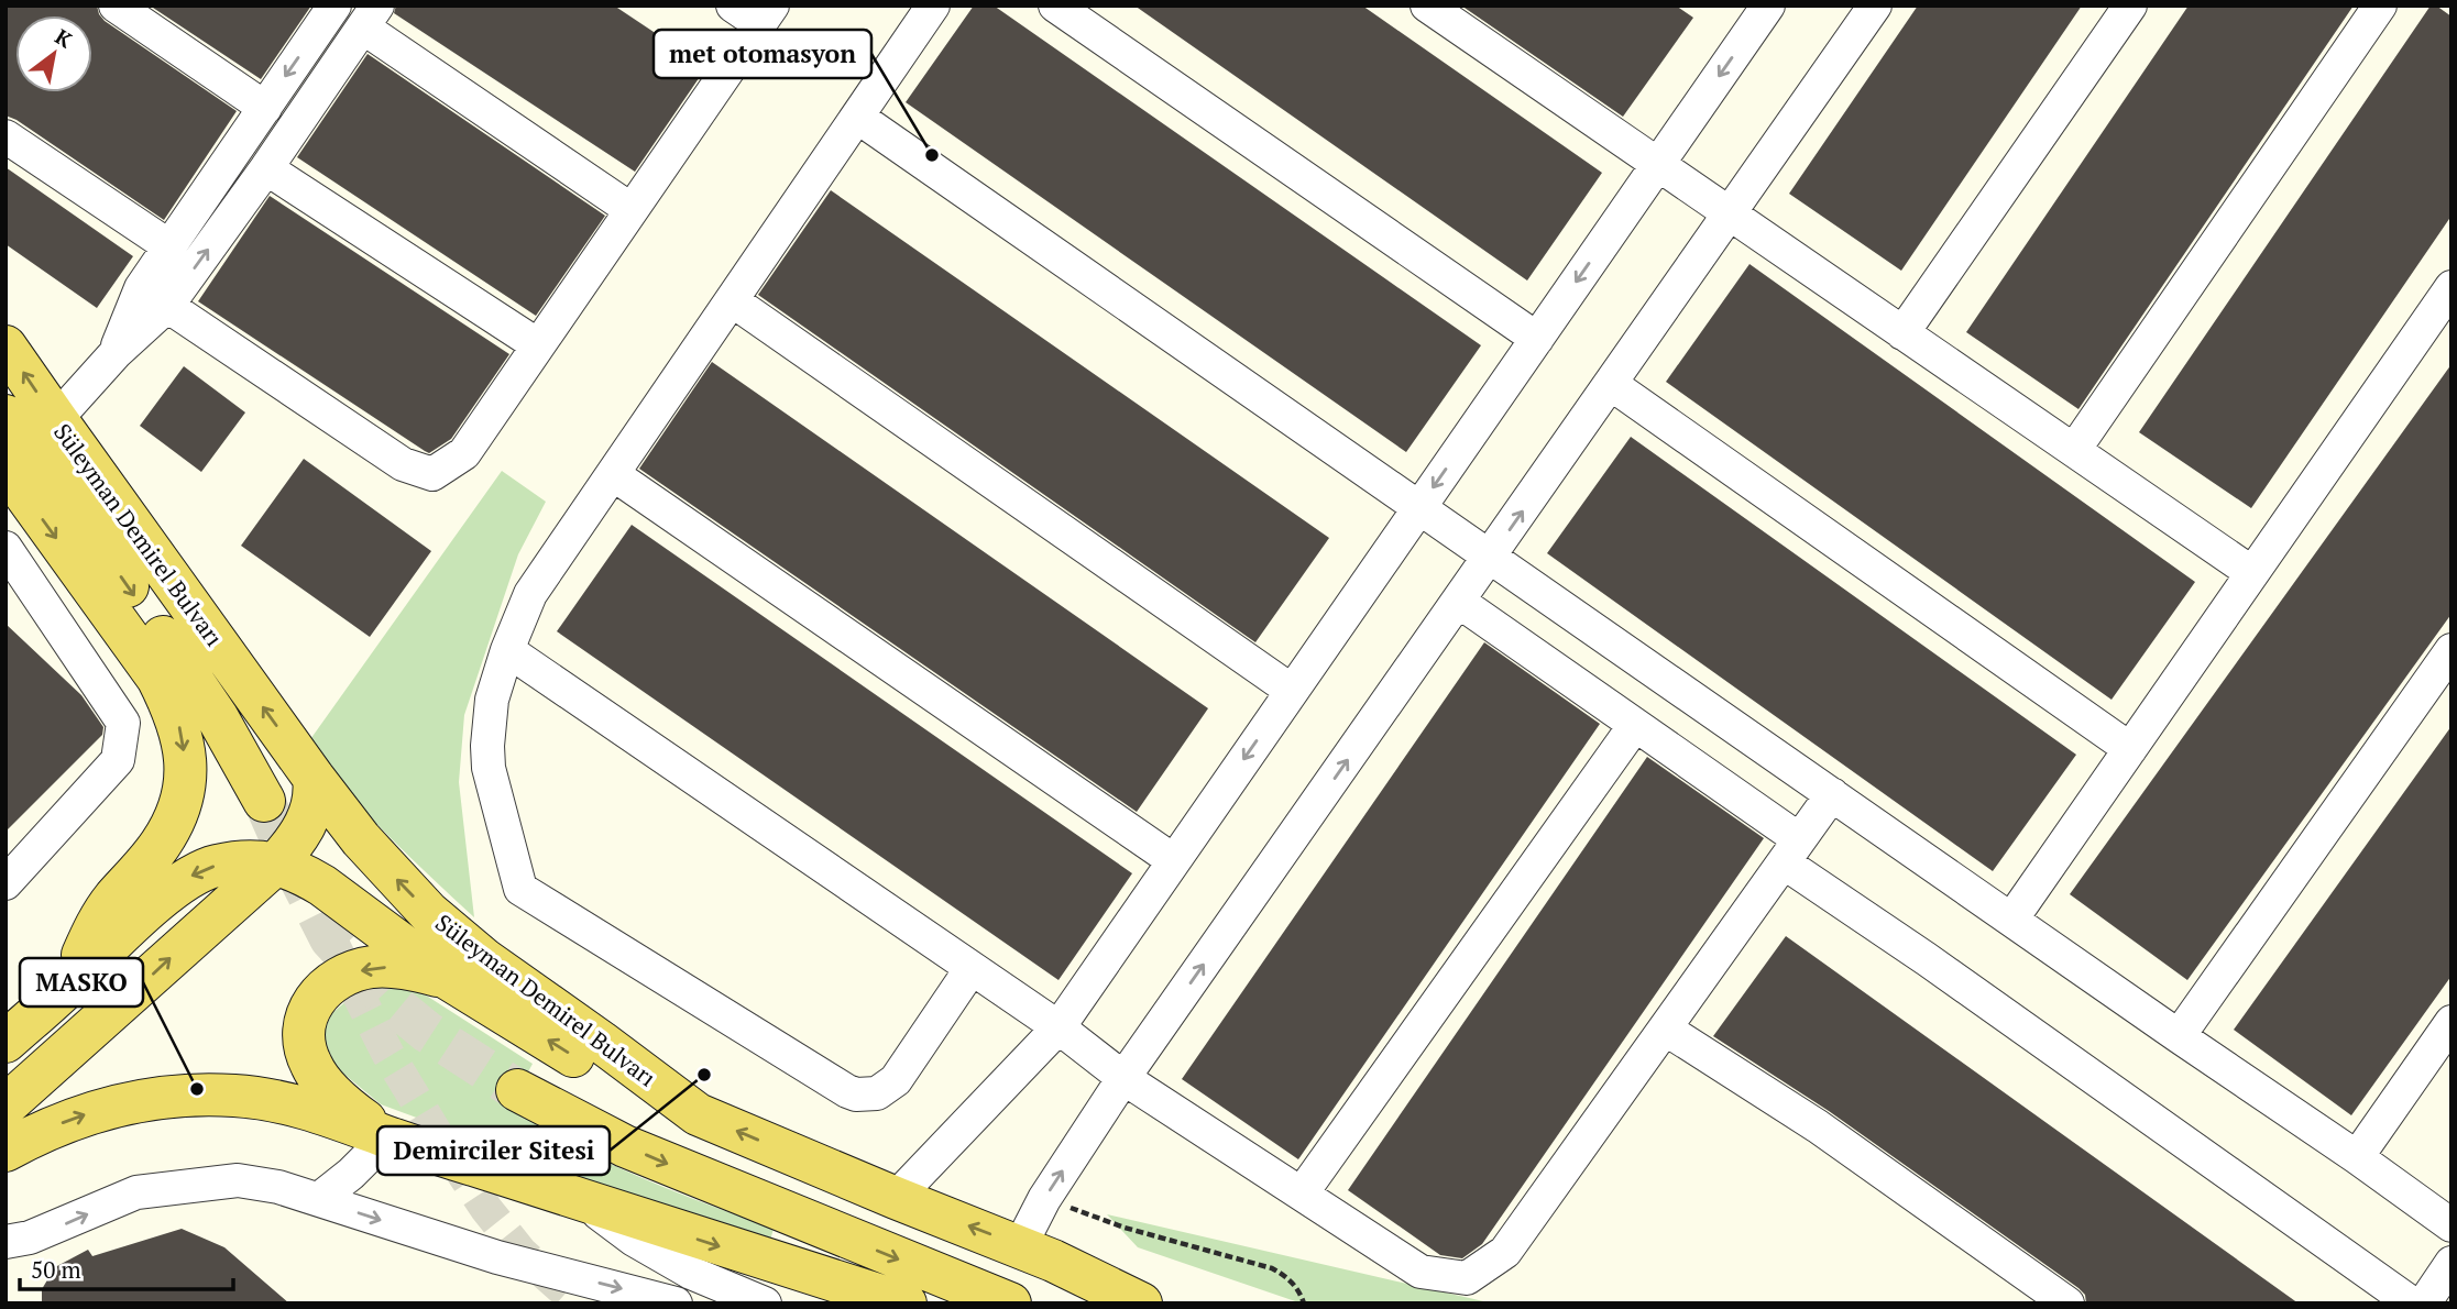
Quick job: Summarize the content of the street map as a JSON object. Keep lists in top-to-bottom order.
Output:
{
  "streets": {
    "main road": ["Süleyman Demirel Bulvarı"]
  },
  "places": ["met otomasyon", "Demirciler Sitesi", "MASKO"],
  "scale_bar": "50 m",
  "north": "top right"
}
